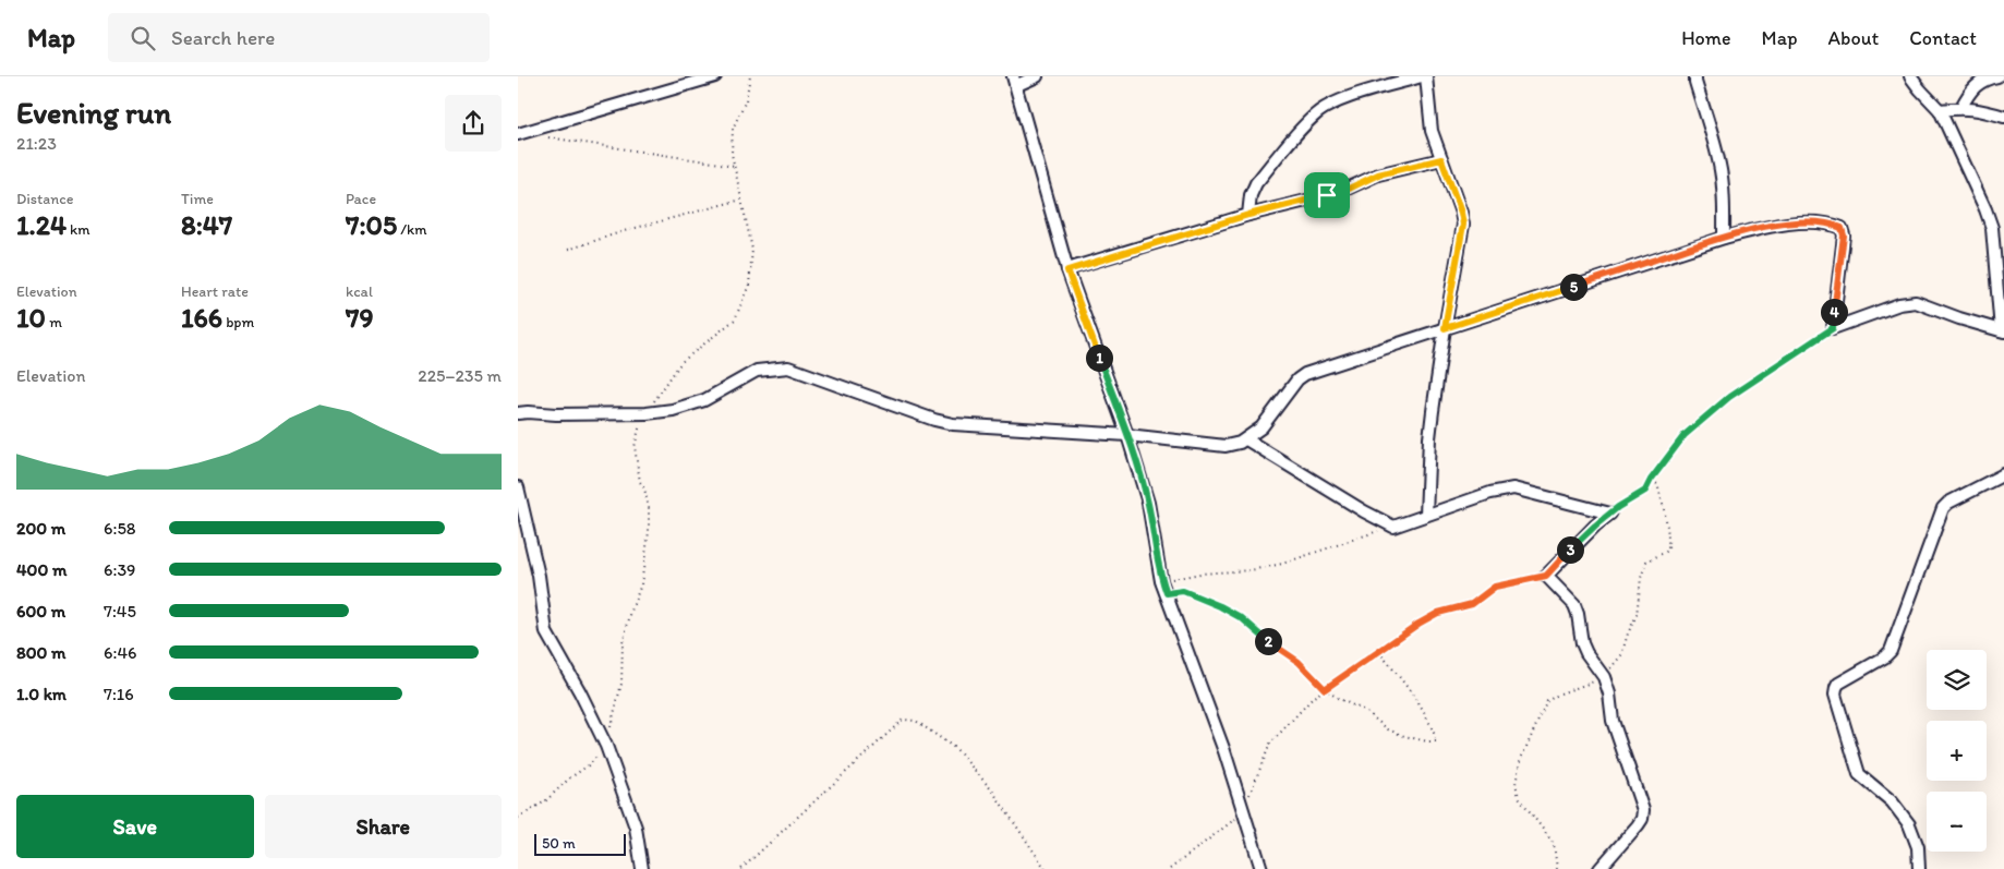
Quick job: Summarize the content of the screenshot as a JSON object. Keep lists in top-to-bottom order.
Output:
{
  "scale_bar": "50 m",
  "page": {
    "header": "Map",
    "search": "Search here",
    "nav": [
      "Home",
      "Map",
      "About",
      "Contact"
    ],
    "heading": ["Evening run", "21:23"],
    "stats": [
      ["Distance", "1.24 km"],
      ["Time", "8:47"],
      ["Pace", "7:05 /km"],
      ["Elevation", "10 m"],
      ["Heart rate", "166 bpm"],
      ["kcal", "79"]
    ],
    "pins": [
      "5",
      "4",
      "1",
      "3",
      "2"
    ],
    "chart": ["Elevation", "225–235 m"],
    "list": [
      {
        "name": "200 m",
        "note": "6:58"
      },
      {
        "name": "400 m",
        "note": "6:39"
      },
      {
        "name": "600 m",
        "note": "7:45"
      },
      {
        "name": "800 m",
        "note": "6:46"
      },
      {
        "name": "1.0 km",
        "note": "7:16"
      }
    ],
    "map_buttons": ["+", "−"],
    "buttons": ["Save", "Share"],
    "scale": "50 m"
  }
}
